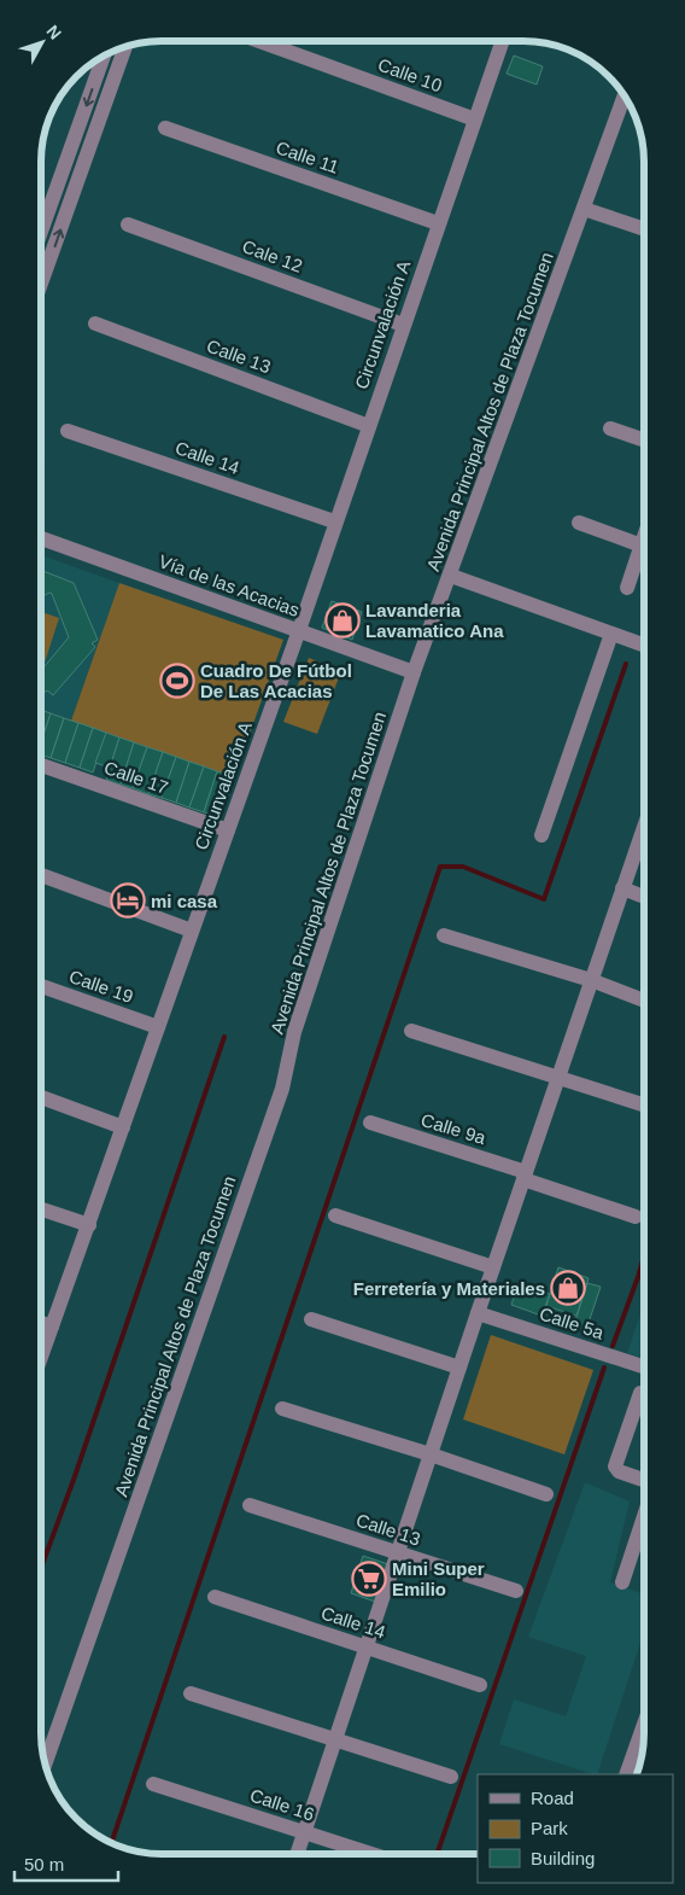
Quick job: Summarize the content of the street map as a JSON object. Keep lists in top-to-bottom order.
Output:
{
  "streets": {
    "street": [
      "Calle 10",
      "Calle 11",
      "Cale 12",
      "Circunvalación A",
      "Calle 13",
      "Avenida Principal Altos de Plaza Tocumen",
      "Calle 14",
      "Vía de las Acacias",
      "Calle 17",
      "Calle 19",
      "Calle 9a",
      "Calle 5a",
      "Calle 16"
    ]
  },
  "crossings": [
    ["Calle 10", "Circunvalación A"],
    ["Calle 11", "Circunvalación A"],
    ["Cale 12", "Circunvalación A"],
    ["Circunvalación A", "Calle 13"],
    ["Circunvalación A", "Calle 14"],
    ["Circunvalación A", "Vía de las Acacias"],
    ["Circunvalación A", "Calle 17"],
    ["Circunvalación A", "Calle 19"],
    ["Avenida Principal Altos de Plaza Tocumen", "Vía de las Acacias"]
  ],
  "places": {
    "shop": ["Lavanderia Lavamatico Ana", "Ferretería y Materiales"],
    "sports": ["Cuadro De Fútbol De Las Acacias"],
    "hotel": ["mi casa"],
    "supermarket": ["Mini Super Emilio"]
  },
  "legend": ["Road", "Park", "Building"],
  "scale_bar": "50 m",
  "north": "top right"
}
